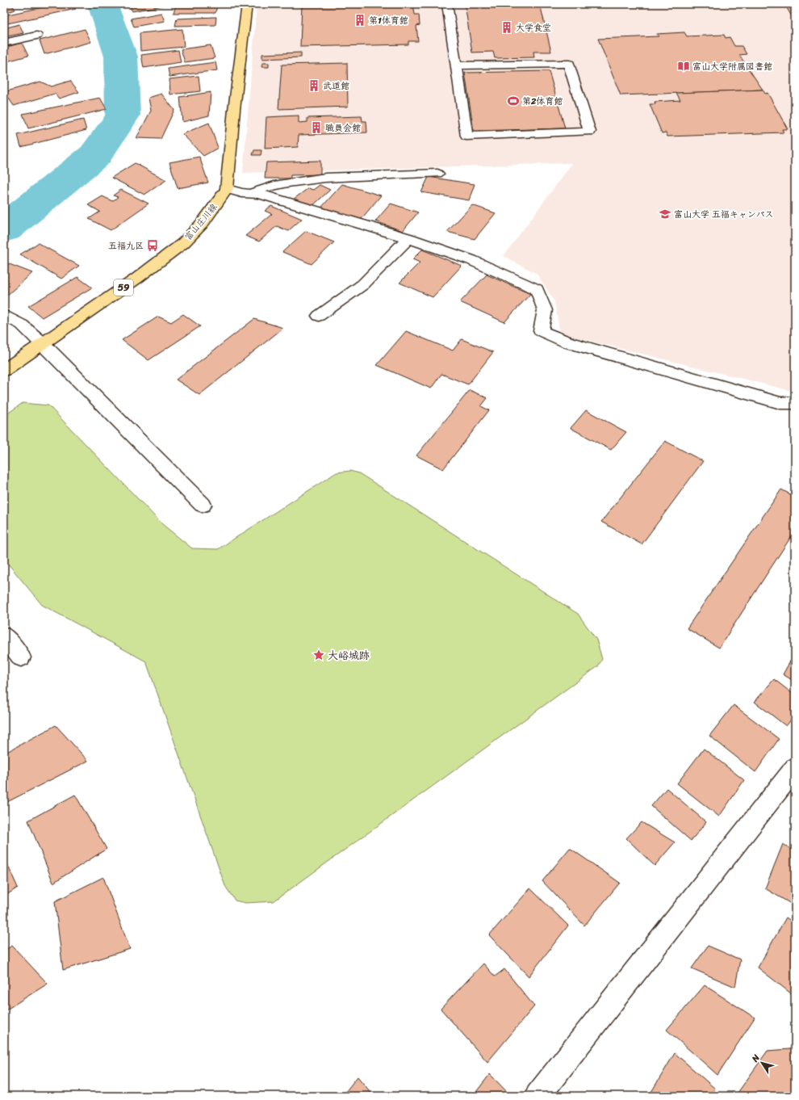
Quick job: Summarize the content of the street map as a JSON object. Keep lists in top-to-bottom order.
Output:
{
  "streets": {
    "main road": ["富山庄川線", "59"]
  },
  "places": {
    "building": [
      "第1体育館",
      "大学食堂",
      "武道館",
      "職員会館"
    ],
    "library": ["富山大学附属図書館"],
    "sports": ["第2体育館"],
    "school or university": ["富山大学 五福キャンパス"],
    "bus stop": ["五福九区"],
    "place": ["大峪城跡"]
  },
  "north": "top left"
}
